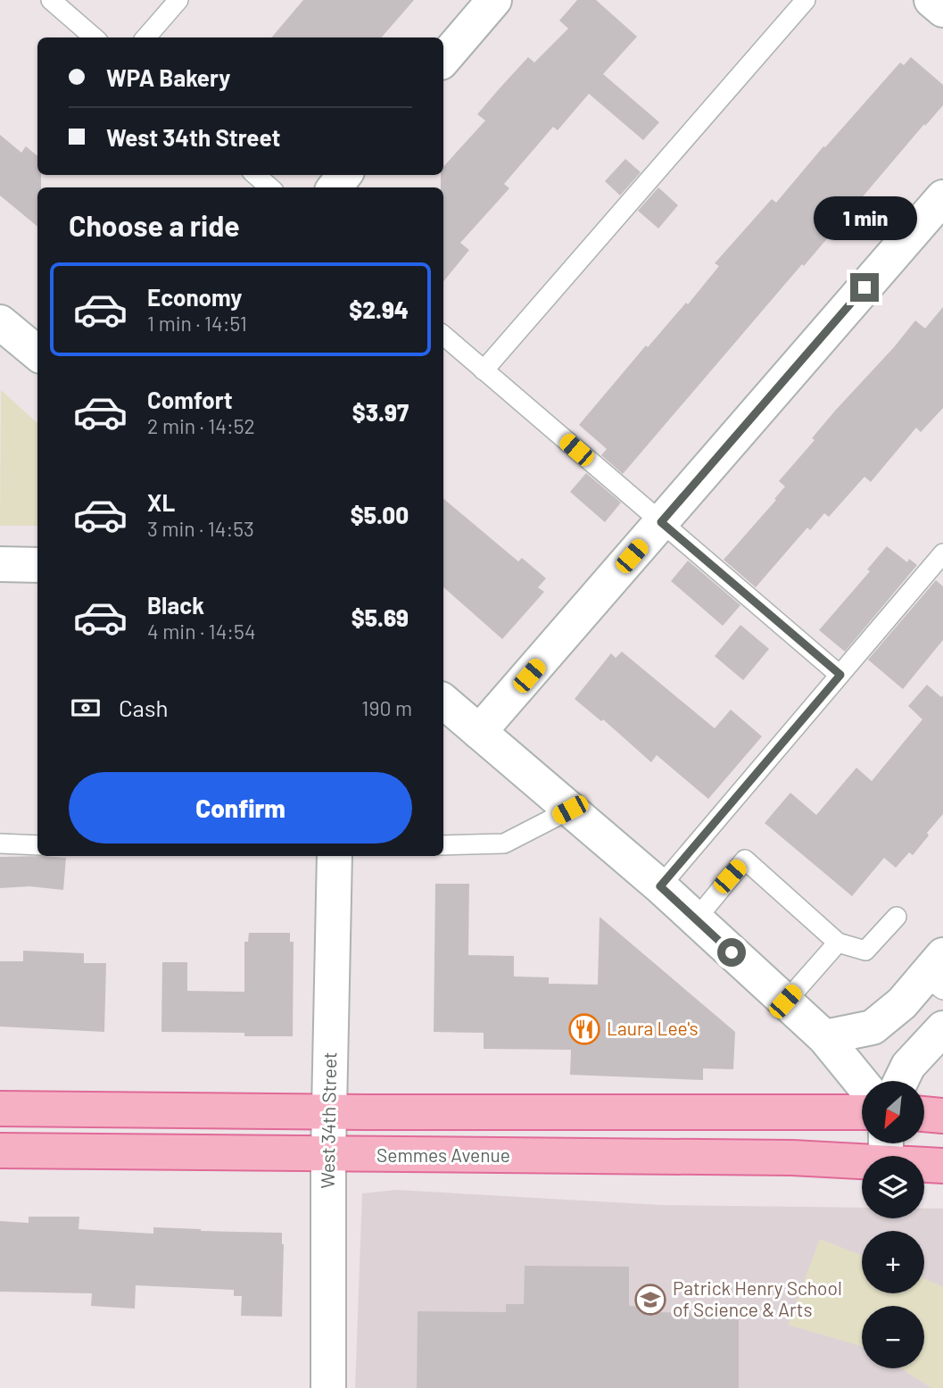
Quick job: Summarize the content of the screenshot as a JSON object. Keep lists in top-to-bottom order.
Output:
{
  "streets": {
    "main road": ["Semmes Avenue"],
    "street": ["West 34th Street"]
  },
  "crossings": [
    ["West 34th Street", "Semmes Avenue"]
  ],
  "places": {
    "restaurant": ["Laura Lee's"],
    "school or university": ["Patrick Henry School of Science & Arts"]
  },
  "north": "bottom left",
  "page": {
    "banner": ["WPA Bakery", "West 34th Street"],
    "heading": "Choose a ride",
    "bubble": "1 min",
    "list": [
      {
        "name": "Economy",
        "note": "1 min · 14:51",
        "value": "$2.94"
      },
      {
        "name": "Comfort",
        "note": "2 min · 14:52",
        "value": "$3.97"
      },
      {
        "name": "XL",
        "note": "3 min · 14:53",
        "value": "$5.00"
      },
      {
        "name": "Black",
        "note": "4 min · 14:54",
        "value": "$5.69"
      }
    ],
    "pay": ["Cash", "190 m"],
    "buttons": "Confirm",
    "map_buttons": ["+", "−"]
  }
}
